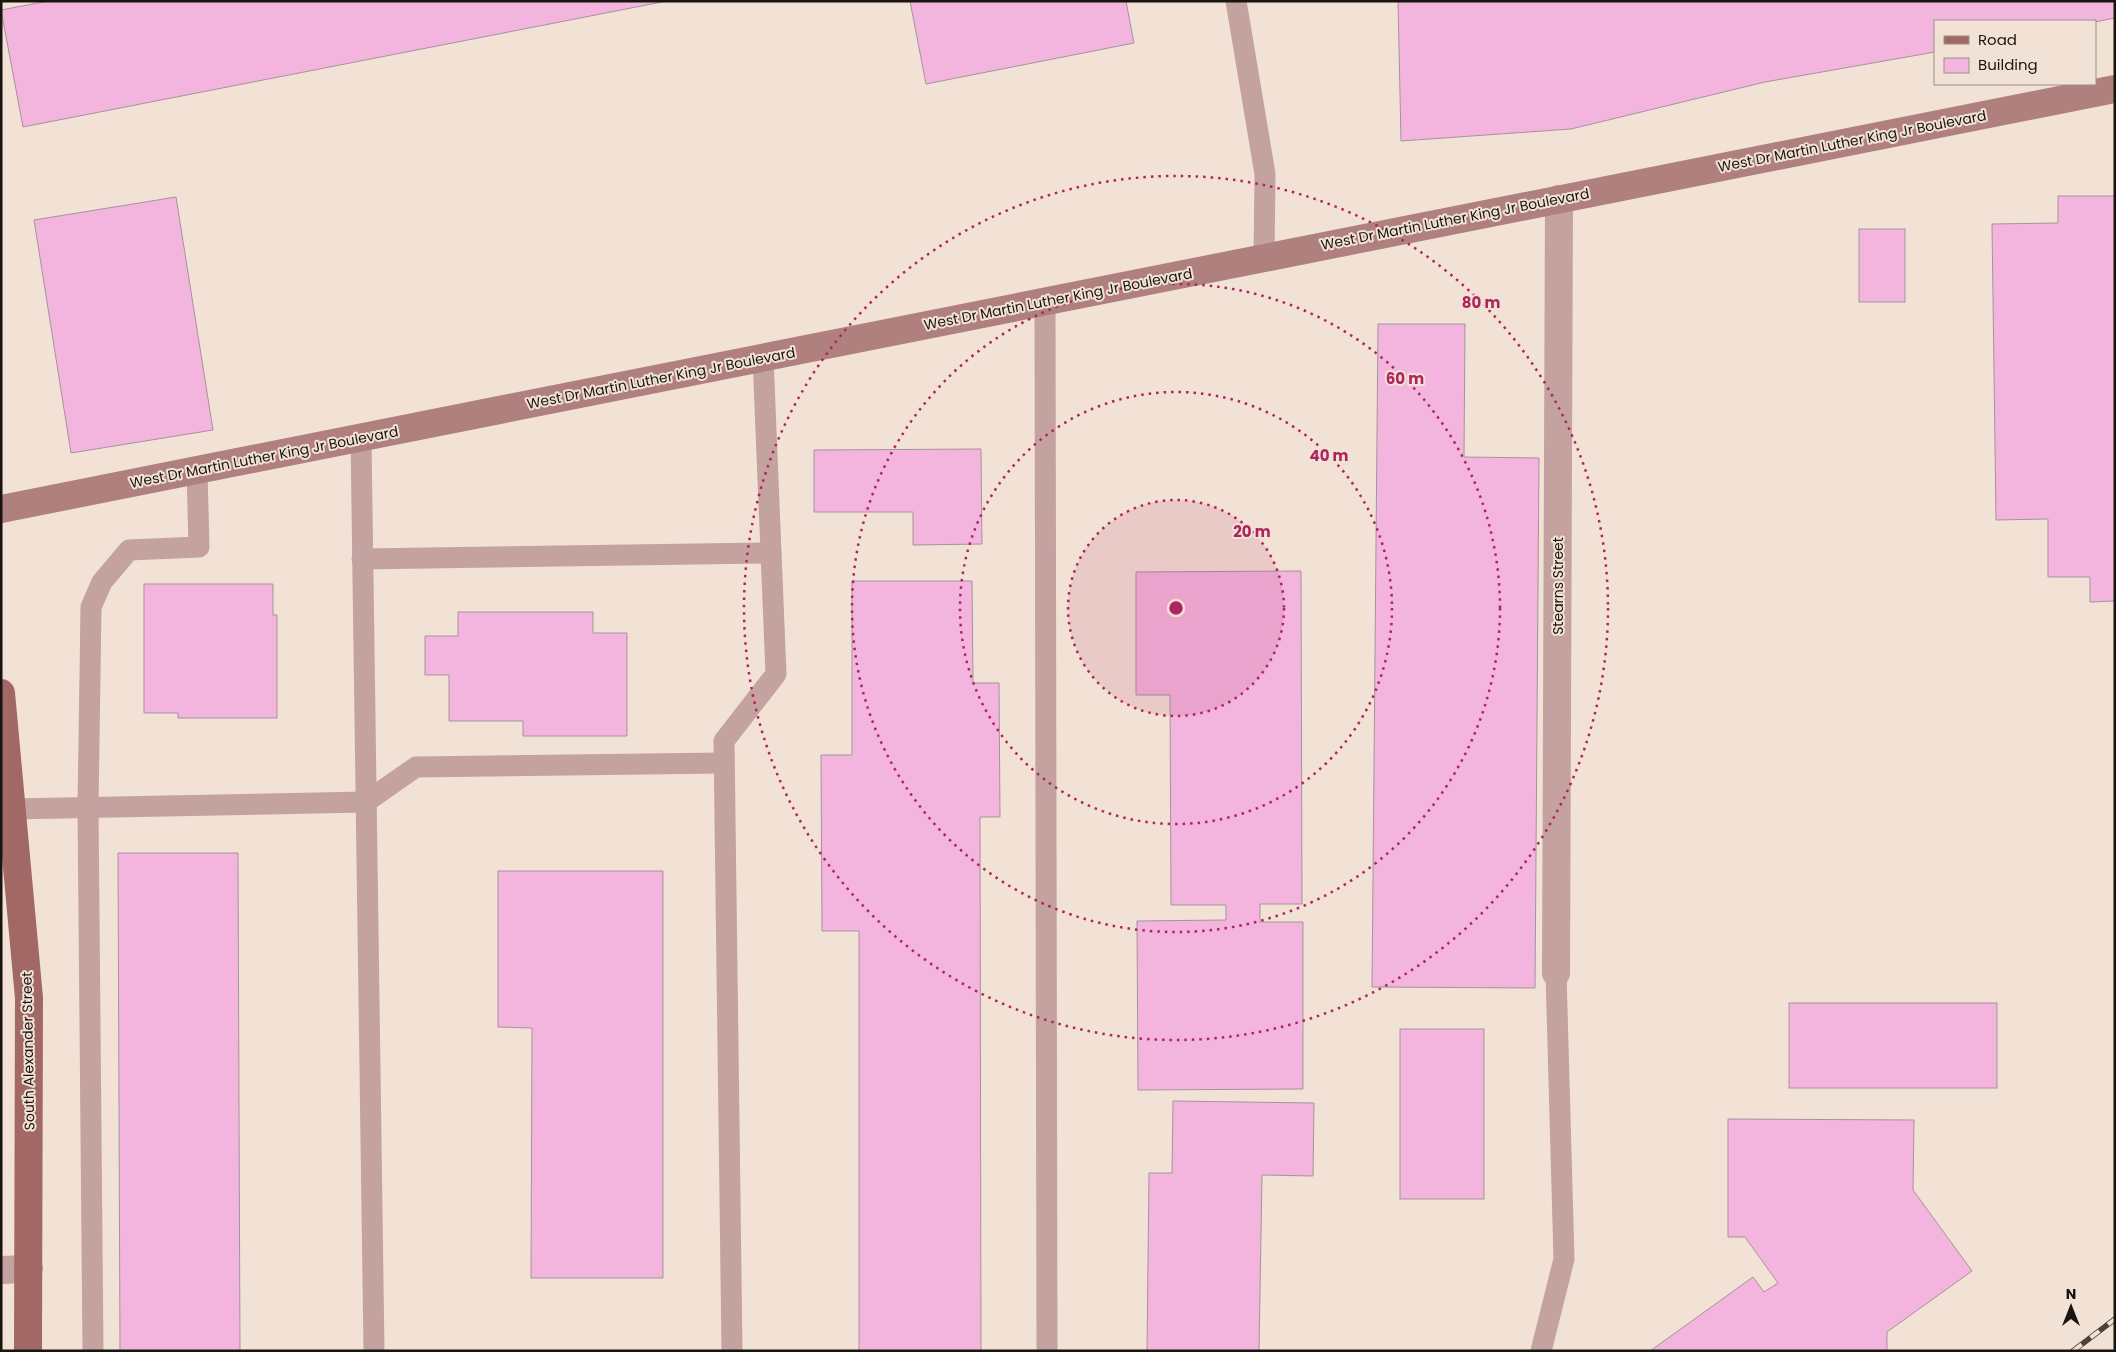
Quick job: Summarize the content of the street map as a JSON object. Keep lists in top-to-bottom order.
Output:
{
  "streets": {
    "main road": ["South Alexander Street"],
    "street": ["West Dr Martin Luther King Jr Boulevard", "Stearns Street"]
  },
  "crossings": [
    ["West Dr Martin Luther King Jr Boulevard", "Stearns Street"]
  ],
  "legend": ["Road", "Building"],
  "north": "top",
  "rings": [
    "80 m",
    "60 m",
    "40 m",
    "20 m"
  ]
}
